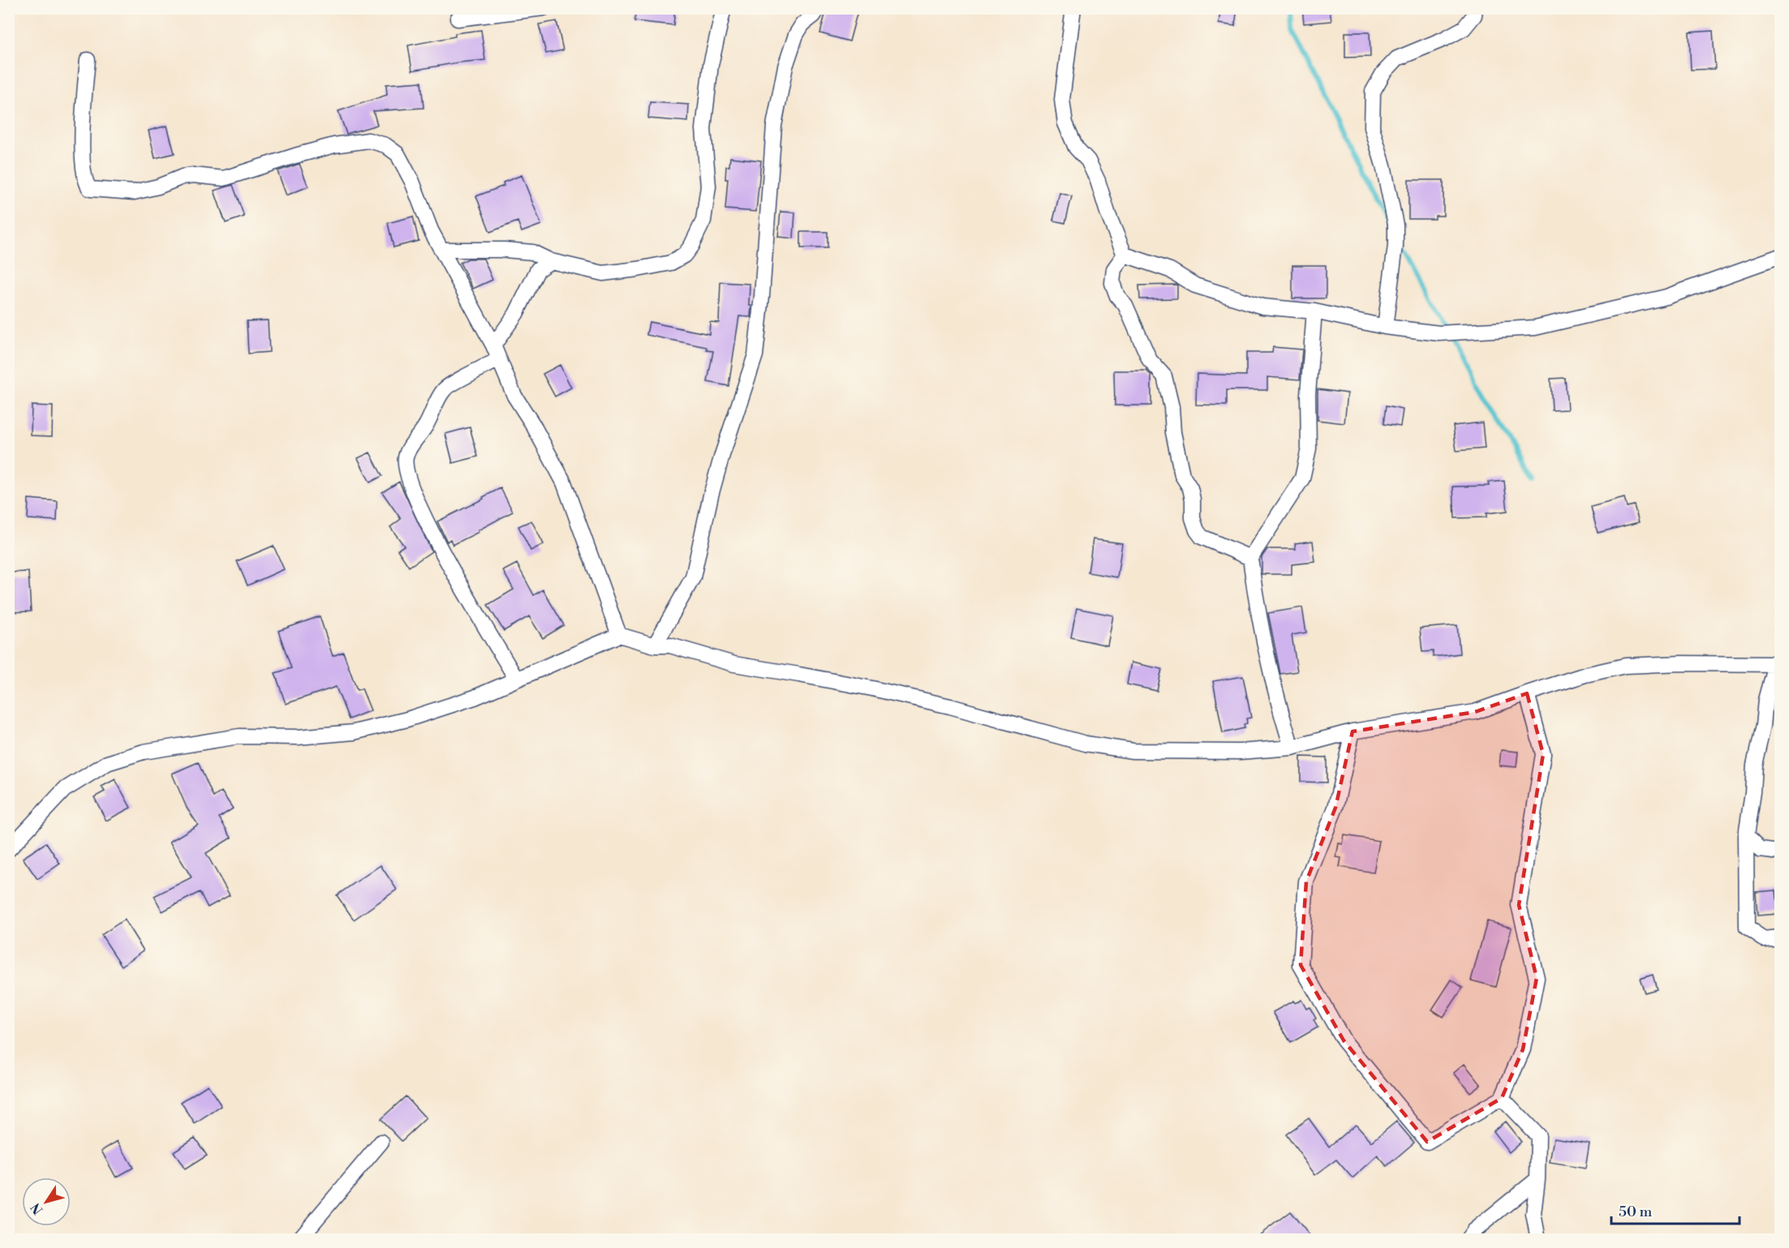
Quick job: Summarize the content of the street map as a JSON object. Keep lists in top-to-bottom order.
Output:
{
  "scale_bar": "50 m",
  "north": "bottom left"
}
